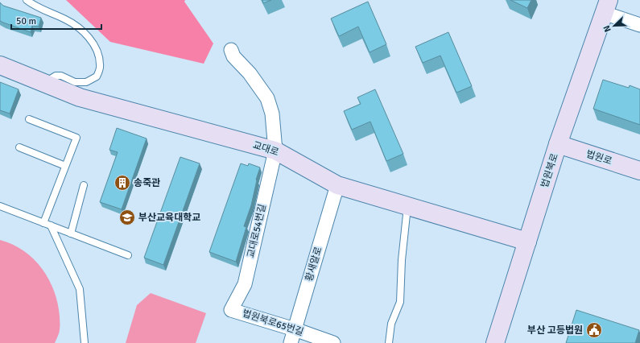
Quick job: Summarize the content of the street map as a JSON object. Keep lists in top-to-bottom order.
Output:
{
  "streets": {
    "main road": ["교대로", "법원로", "법원북로"],
    "street": ["교대로54번길", "황새알로", "법원북로65번길"]
  },
  "crossings": [
    ["교대로", "법원북로"],
    ["교대로", "교대로54번길"],
    ["교대로", "황새알로"],
    ["법원로", "법원북로"],
    ["교대로54번길", "법원북로65번길"],
    ["황새알로", "법원북로65번길"]
  ],
  "places": {
    "building": ["송죽관"],
    "school or university": ["부산교육대학교"],
    "public building": ["부산 고등법원"]
  },
  "scale_bar": "50 m",
  "north": "bottom left"
}
